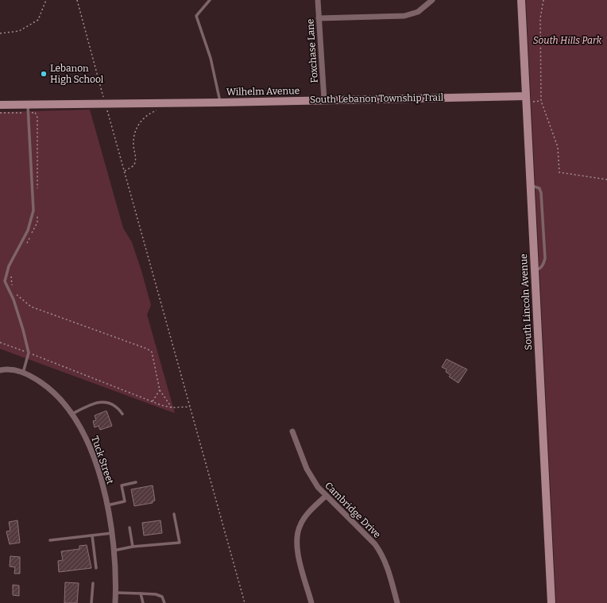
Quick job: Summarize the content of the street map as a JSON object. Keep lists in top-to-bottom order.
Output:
{
  "streets": {
    "main road": ["Wilhelm Avenue", "South Lincoln Avenue"],
    "street": ["Foxchase Lane", "Tuck Street", "Cambridge Drive"]
  },
  "crossings": [
    ["Foxchase Lane", "Wilhelm Avenue"],
    ["Wilhelm Avenue", "South Lincoln Avenue"]
  ],
  "parks": ["South Hills Park"],
  "places": ["Lebanon High School"]
}
